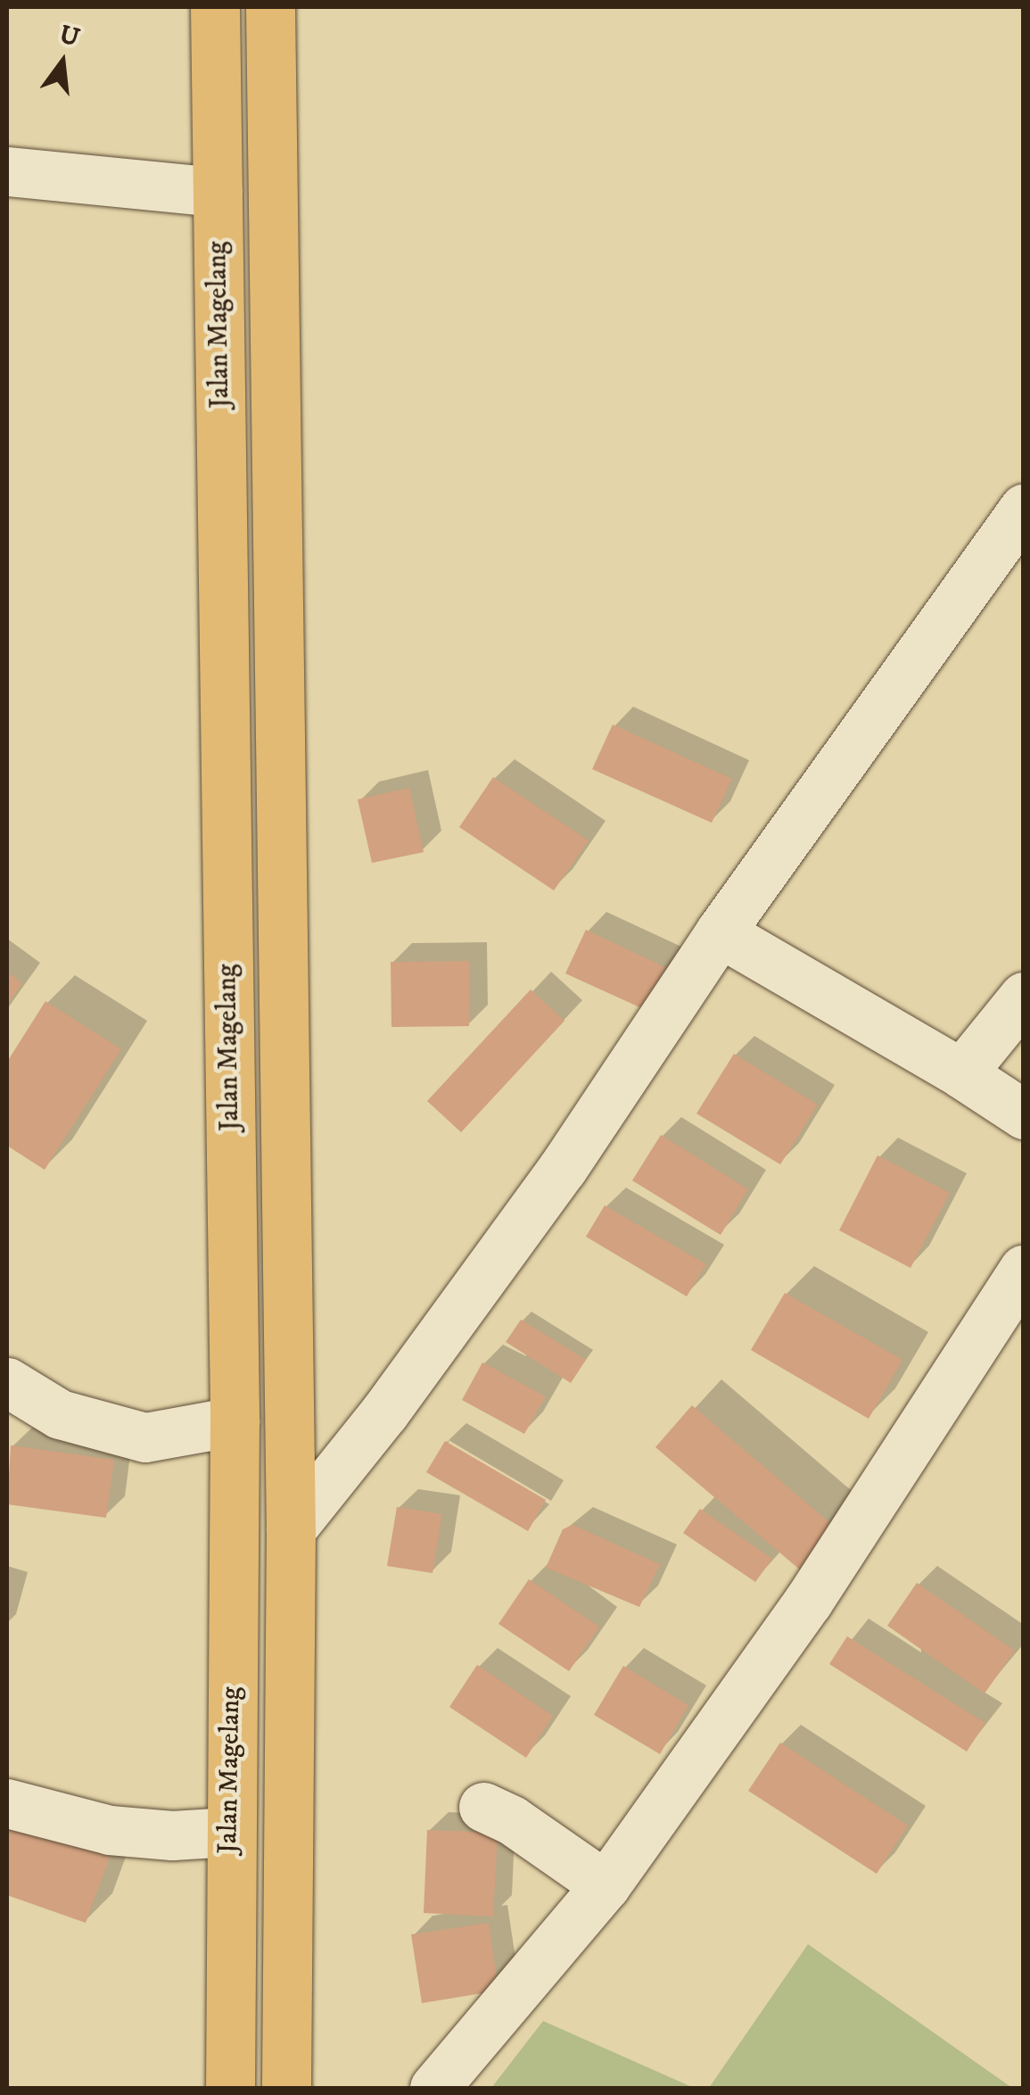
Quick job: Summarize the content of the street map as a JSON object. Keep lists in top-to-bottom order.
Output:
{
  "streets": {
    "highway": ["Jalan Magelang"]
  },
  "north": "top"
}
